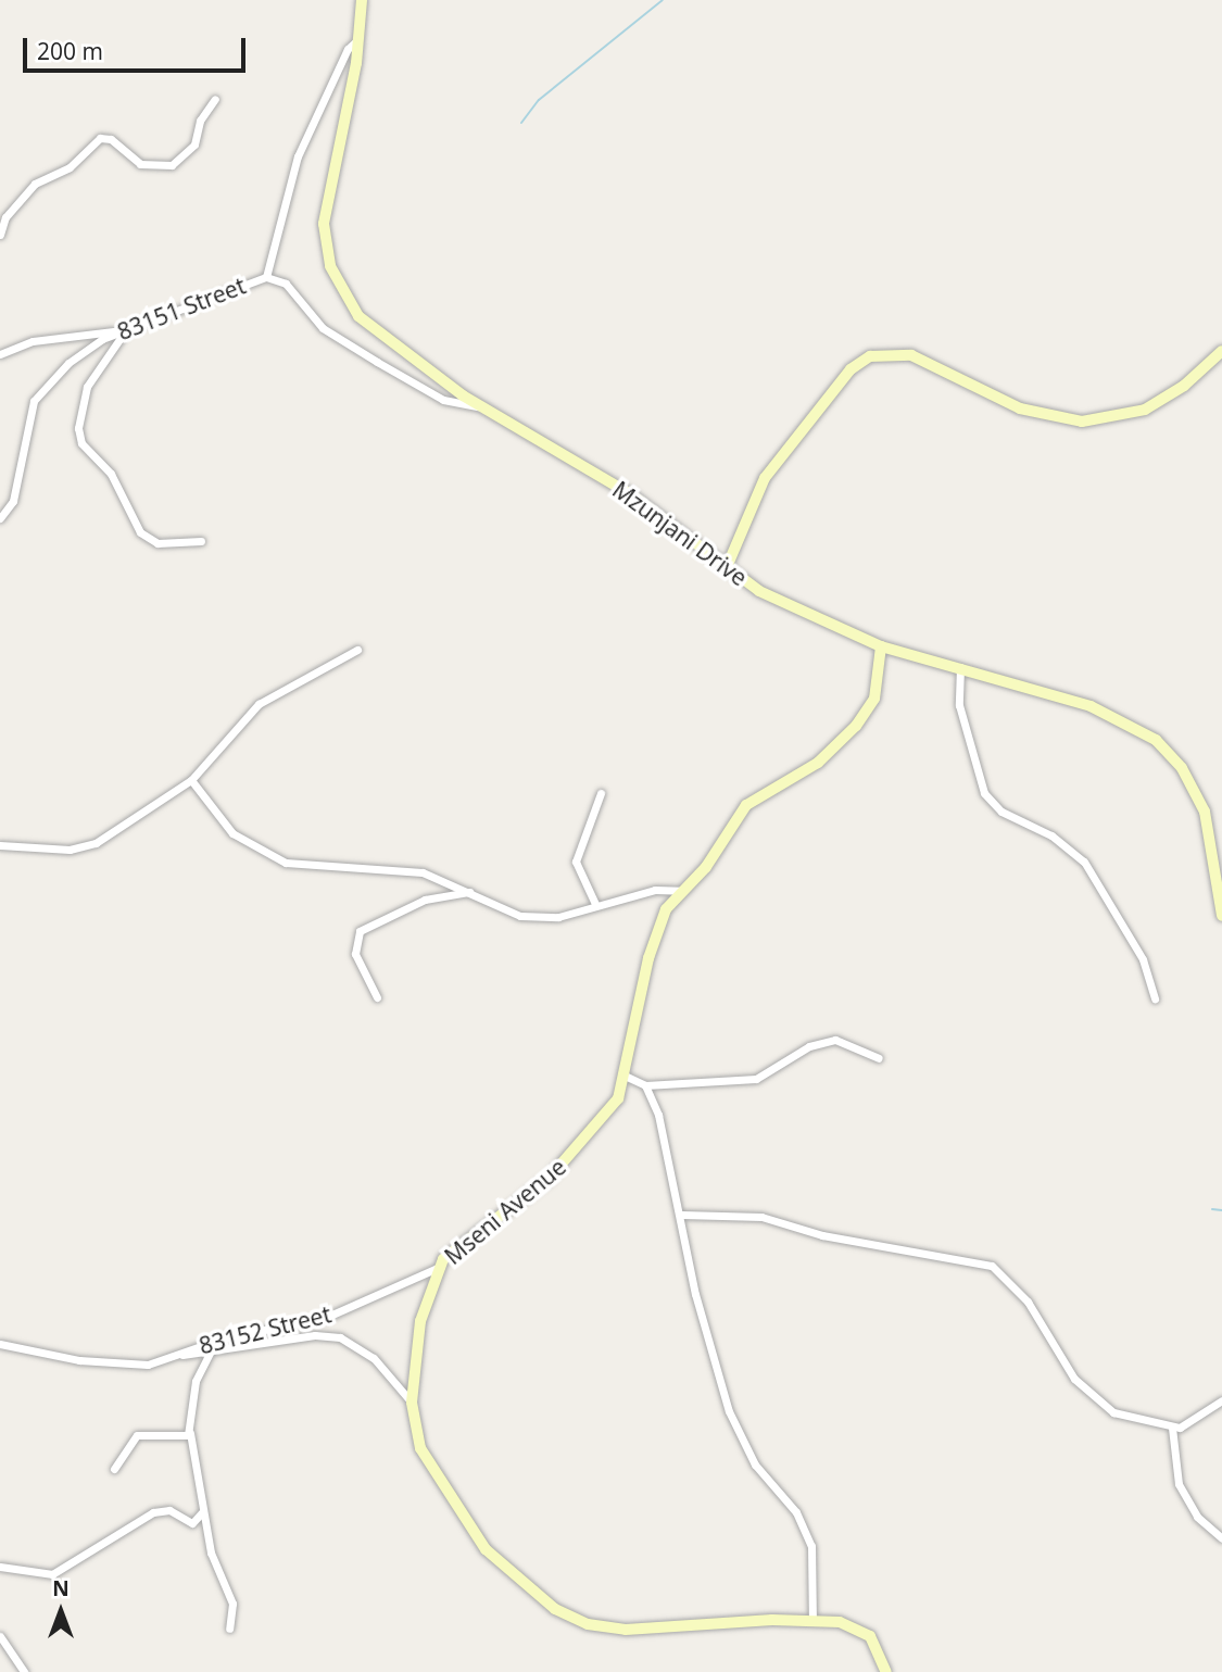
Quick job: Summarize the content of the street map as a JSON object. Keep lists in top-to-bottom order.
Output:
{
  "streets": {
    "street": [
      "83151 Street",
      "Mzunjani Drive",
      "Mseni Avenue",
      "83152 Street"
    ]
  },
  "crossings": [
    ["83151 Street", "Mzunjani Drive"],
    ["Mzunjani Drive", "Mseni Avenue"],
    ["Mseni Avenue", "83152 Street"]
  ],
  "scale_bar": "200 m",
  "north": "top"
}
